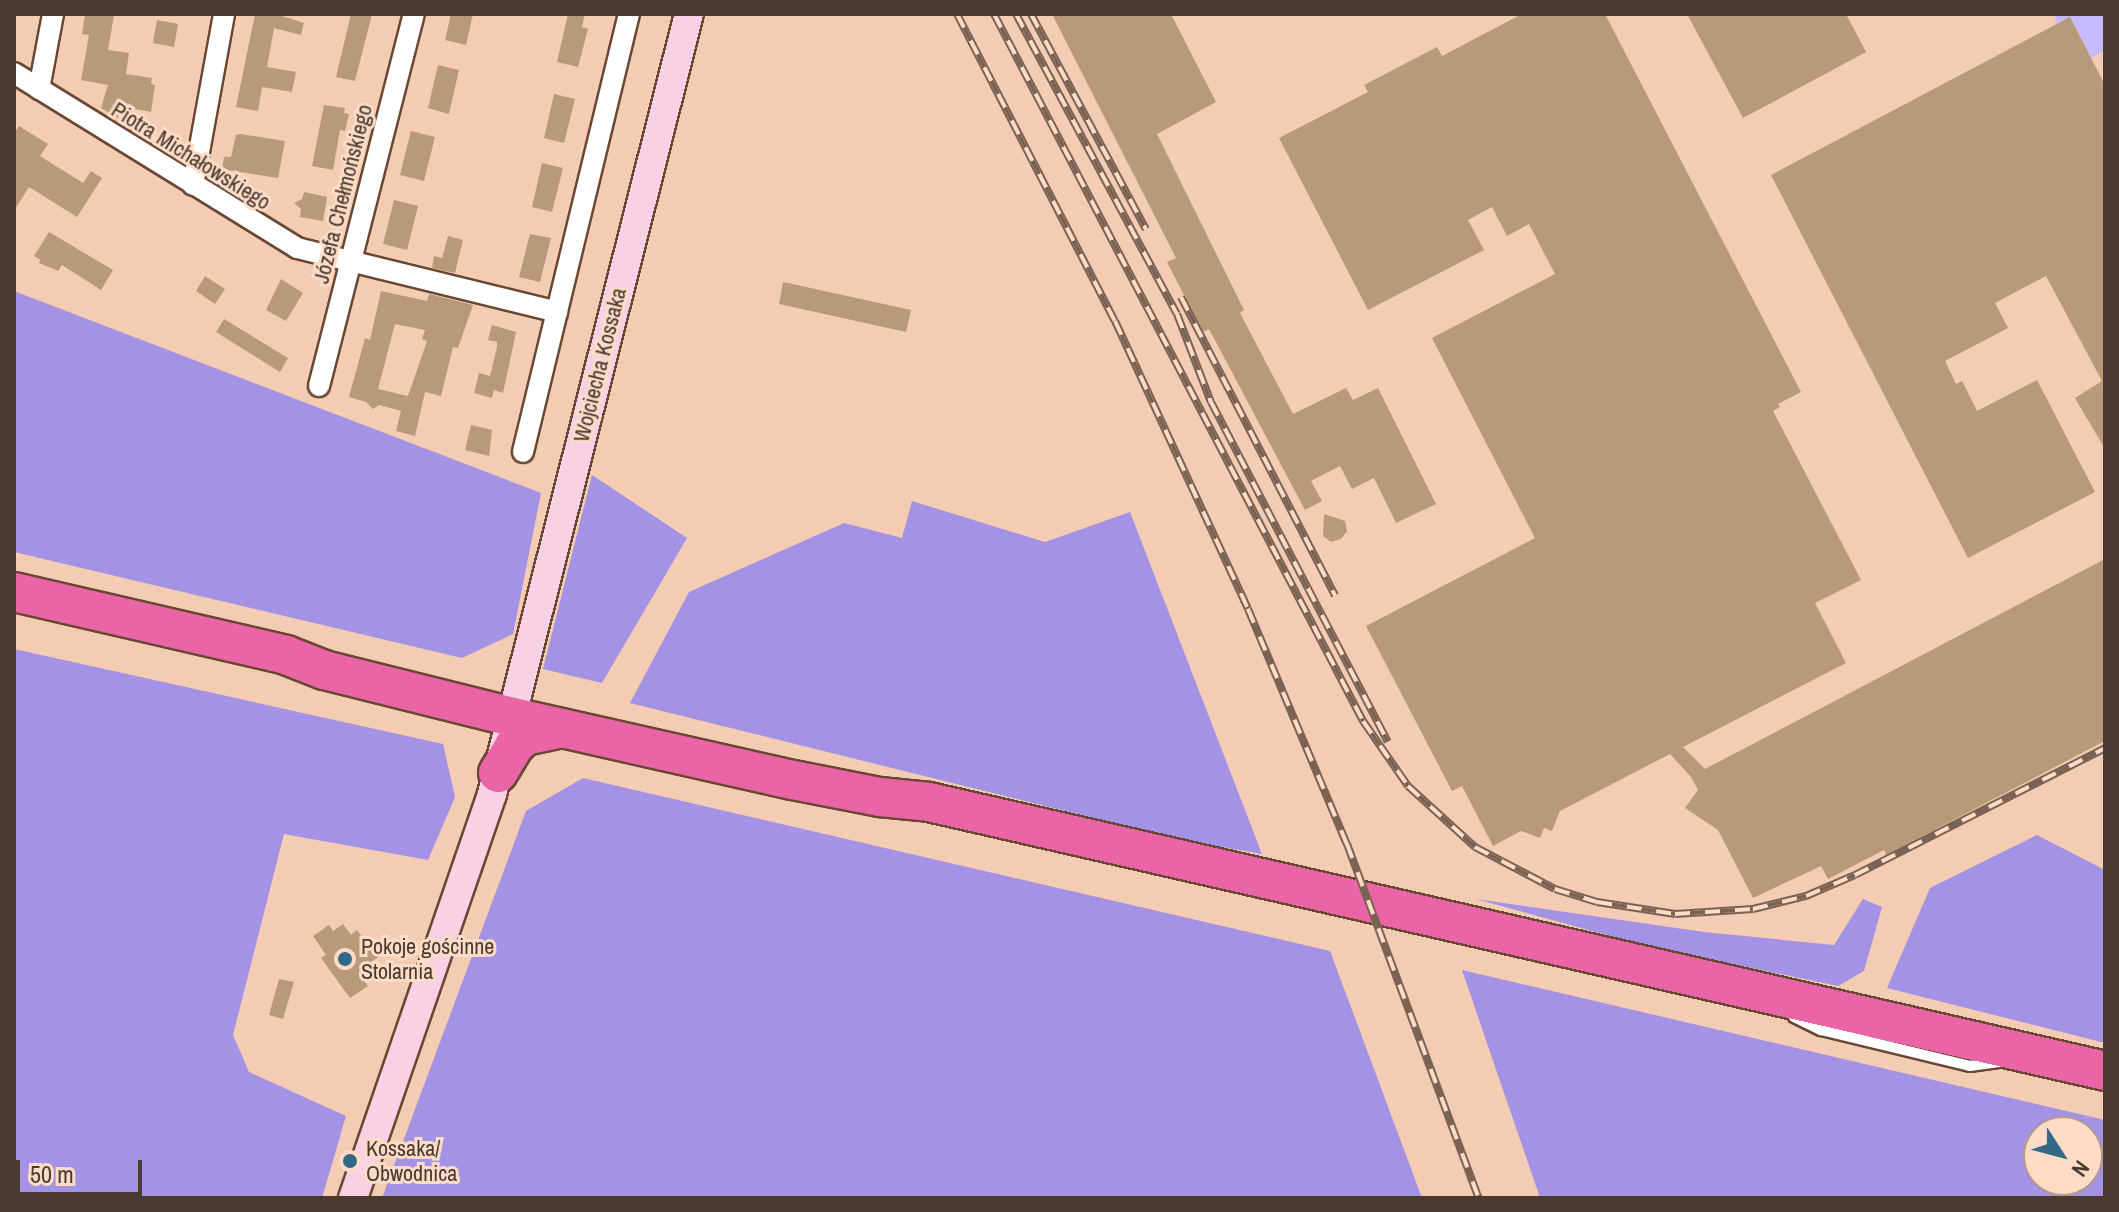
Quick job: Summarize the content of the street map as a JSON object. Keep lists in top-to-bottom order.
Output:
{
  "streets": {
    "street": ["Piotra Michałowskiego", "Józefa Chełmońskiego", "Wojciecha Kossaka"]
  },
  "crossings": [
    ["Piotra Michałowskiego", "Józefa Chełmońskiego"]
  ],
  "places": ["Pokoje gościnne Stolarnia", "Kossaka/ Obwodnica"],
  "scale_bar": "50 m",
  "north": "bottom right"
}
